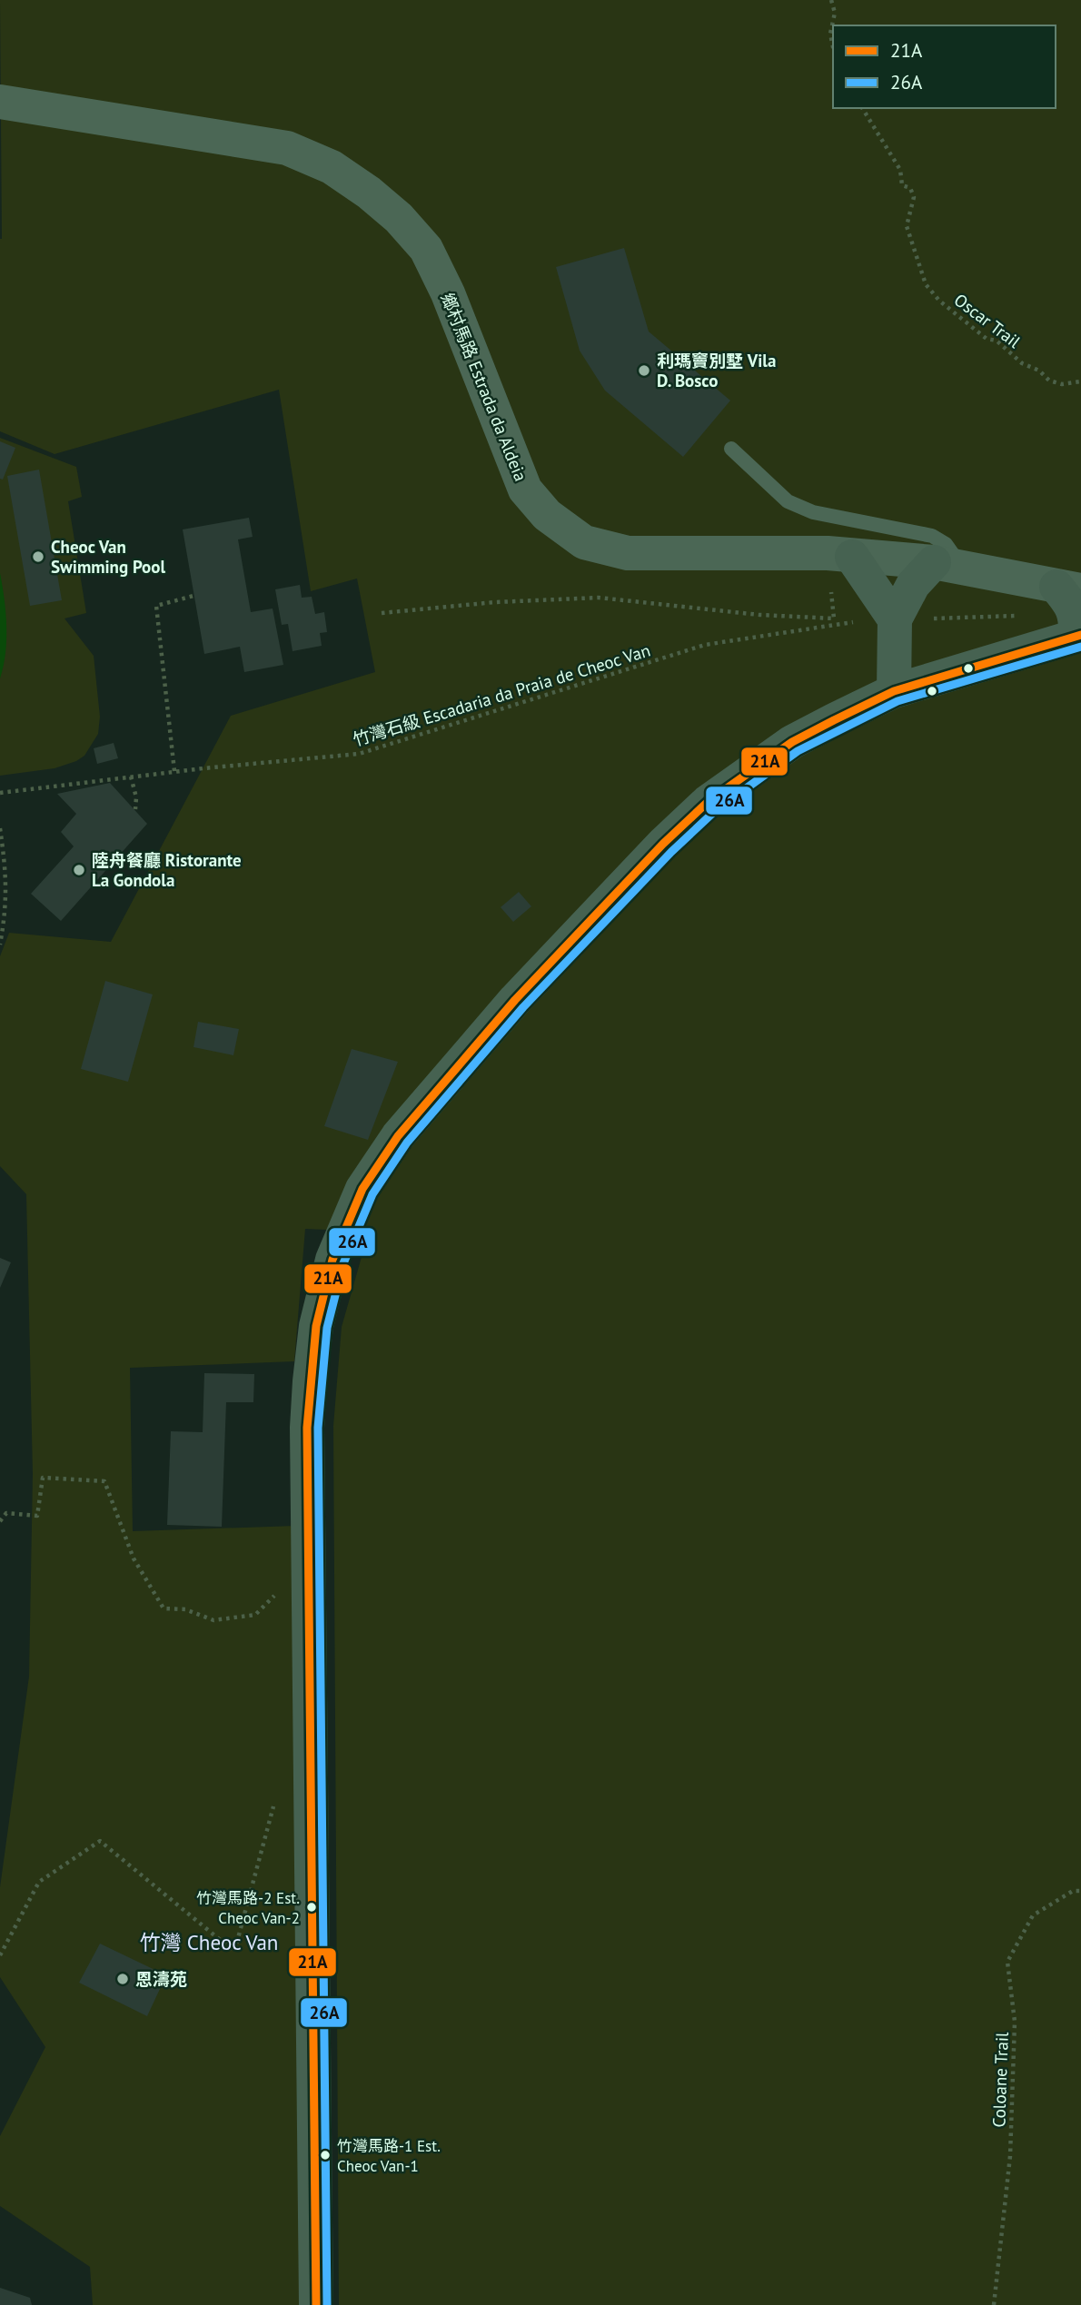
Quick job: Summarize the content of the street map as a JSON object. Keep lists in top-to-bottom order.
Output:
{
  "streets": {
    "street": ["鄉村馬路 Estrada da Aldeia"],
    "path": ["Oscar Trail", "竹灣石級 Escadaria da Praia de Cheoc Van", "Coloane Trail"]
  },
  "crossings": [
    ["鄉村馬路 Estrada da Aldeia", "竹灣石級 Escadaria da Praia de Cheoc Van"]
  ],
  "districts": ["竹灣 Cheoc Van"],
  "places": [
    "利瑪竇別墅 Vila D. Bosco",
    "Cheoc Van Swimming Pool",
    "陸舟餐廳 Ristorante La Gondola",
    "竹灣馬路-2 Est. Cheoc Van-2",
    "恩濤苑",
    "竹灣馬路-1 Est. Cheoc Van-1"
  ],
  "lines": ["transit line 21A", "transit line 26A"],
  "legend": ["21A", "26A"]
}
